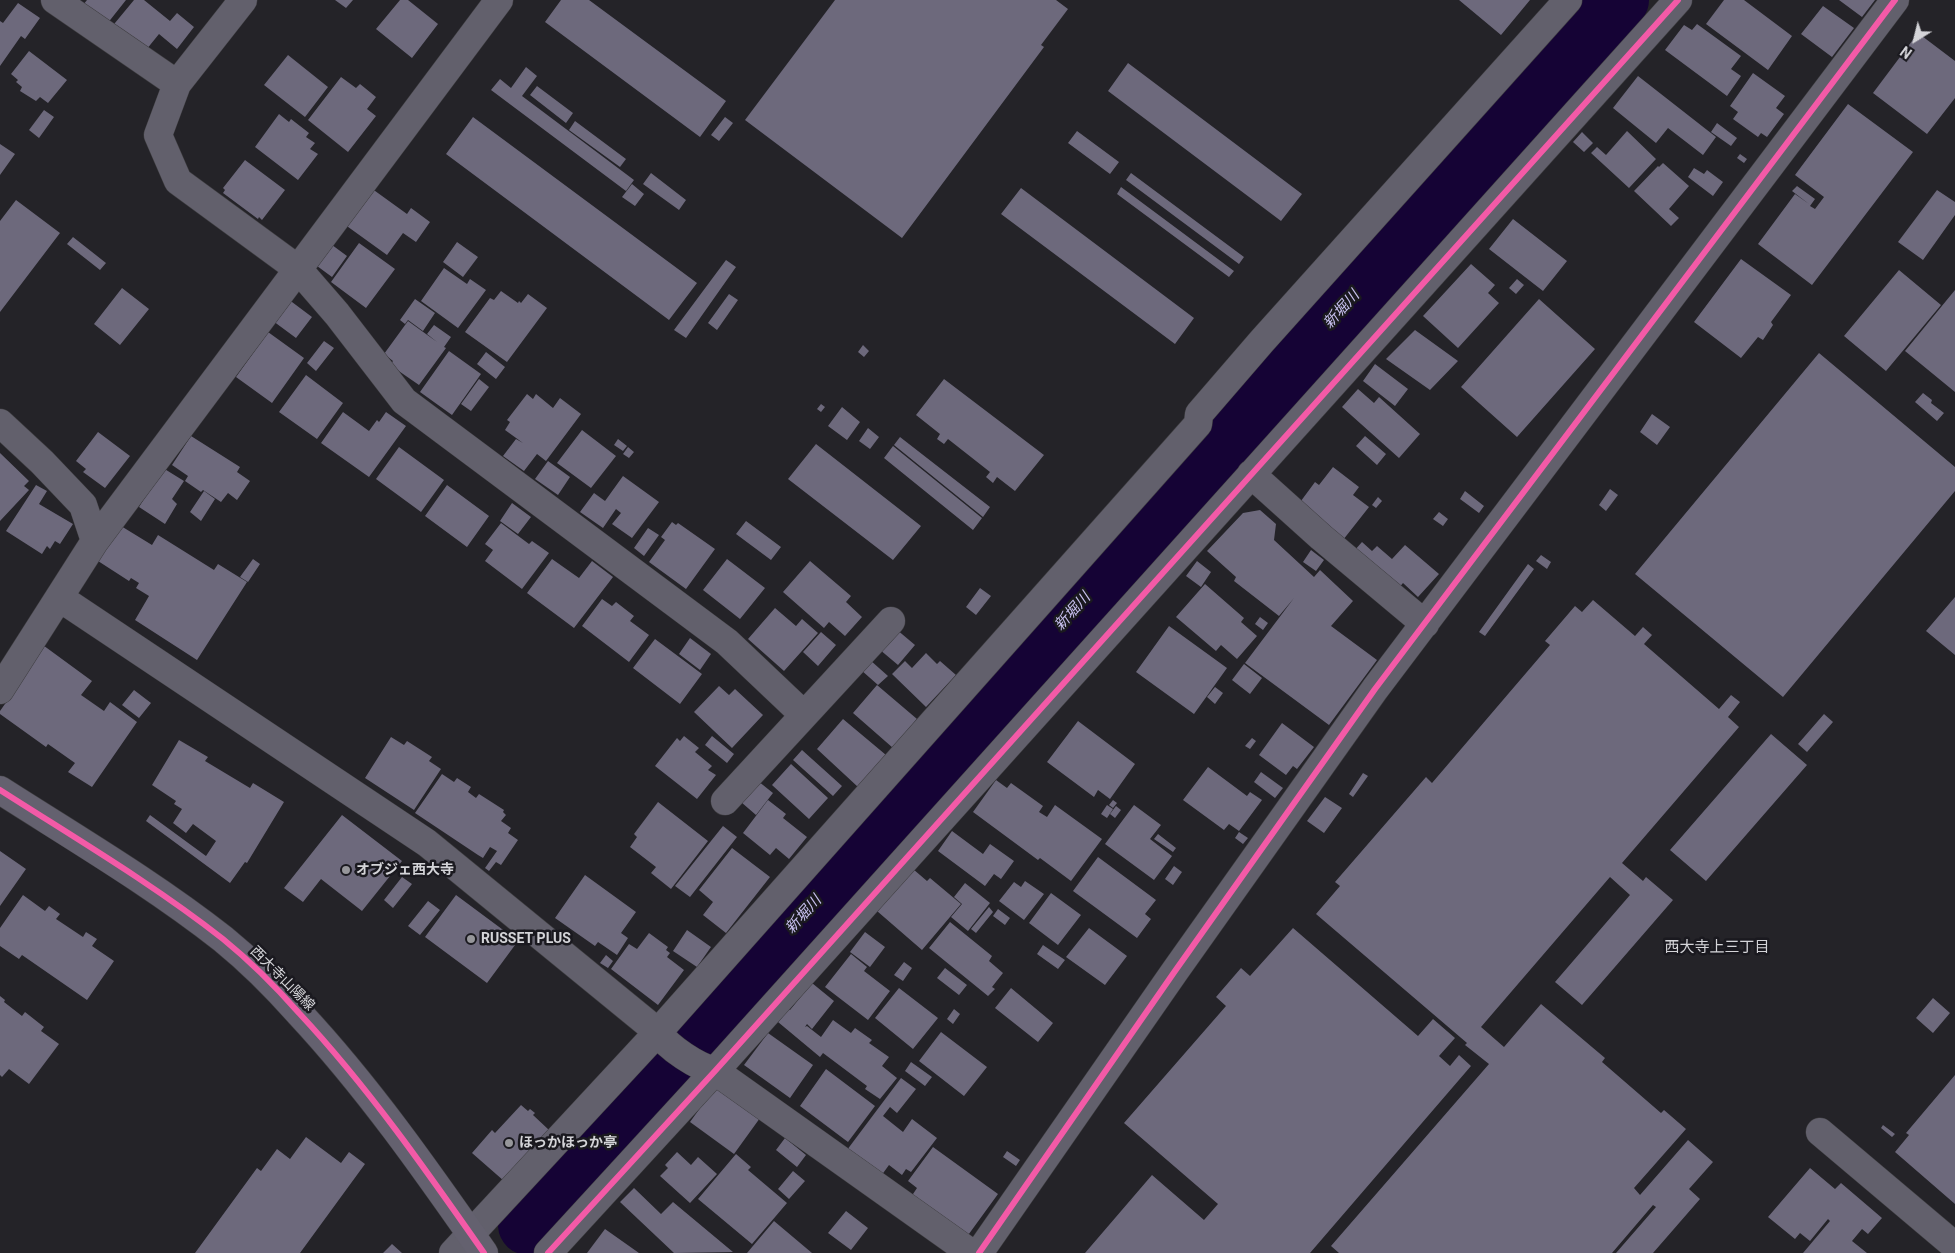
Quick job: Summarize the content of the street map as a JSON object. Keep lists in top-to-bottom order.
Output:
{
  "streets": {
    "main road": ["西大寺山陽線"]
  },
  "districts": ["西大寺上三丁目"],
  "water": ["新堀川"],
  "places": ["オブジェ西大寺", "RUSSET PLUS", "ほっかほっか亭"],
  "north": "bottom left"
}
